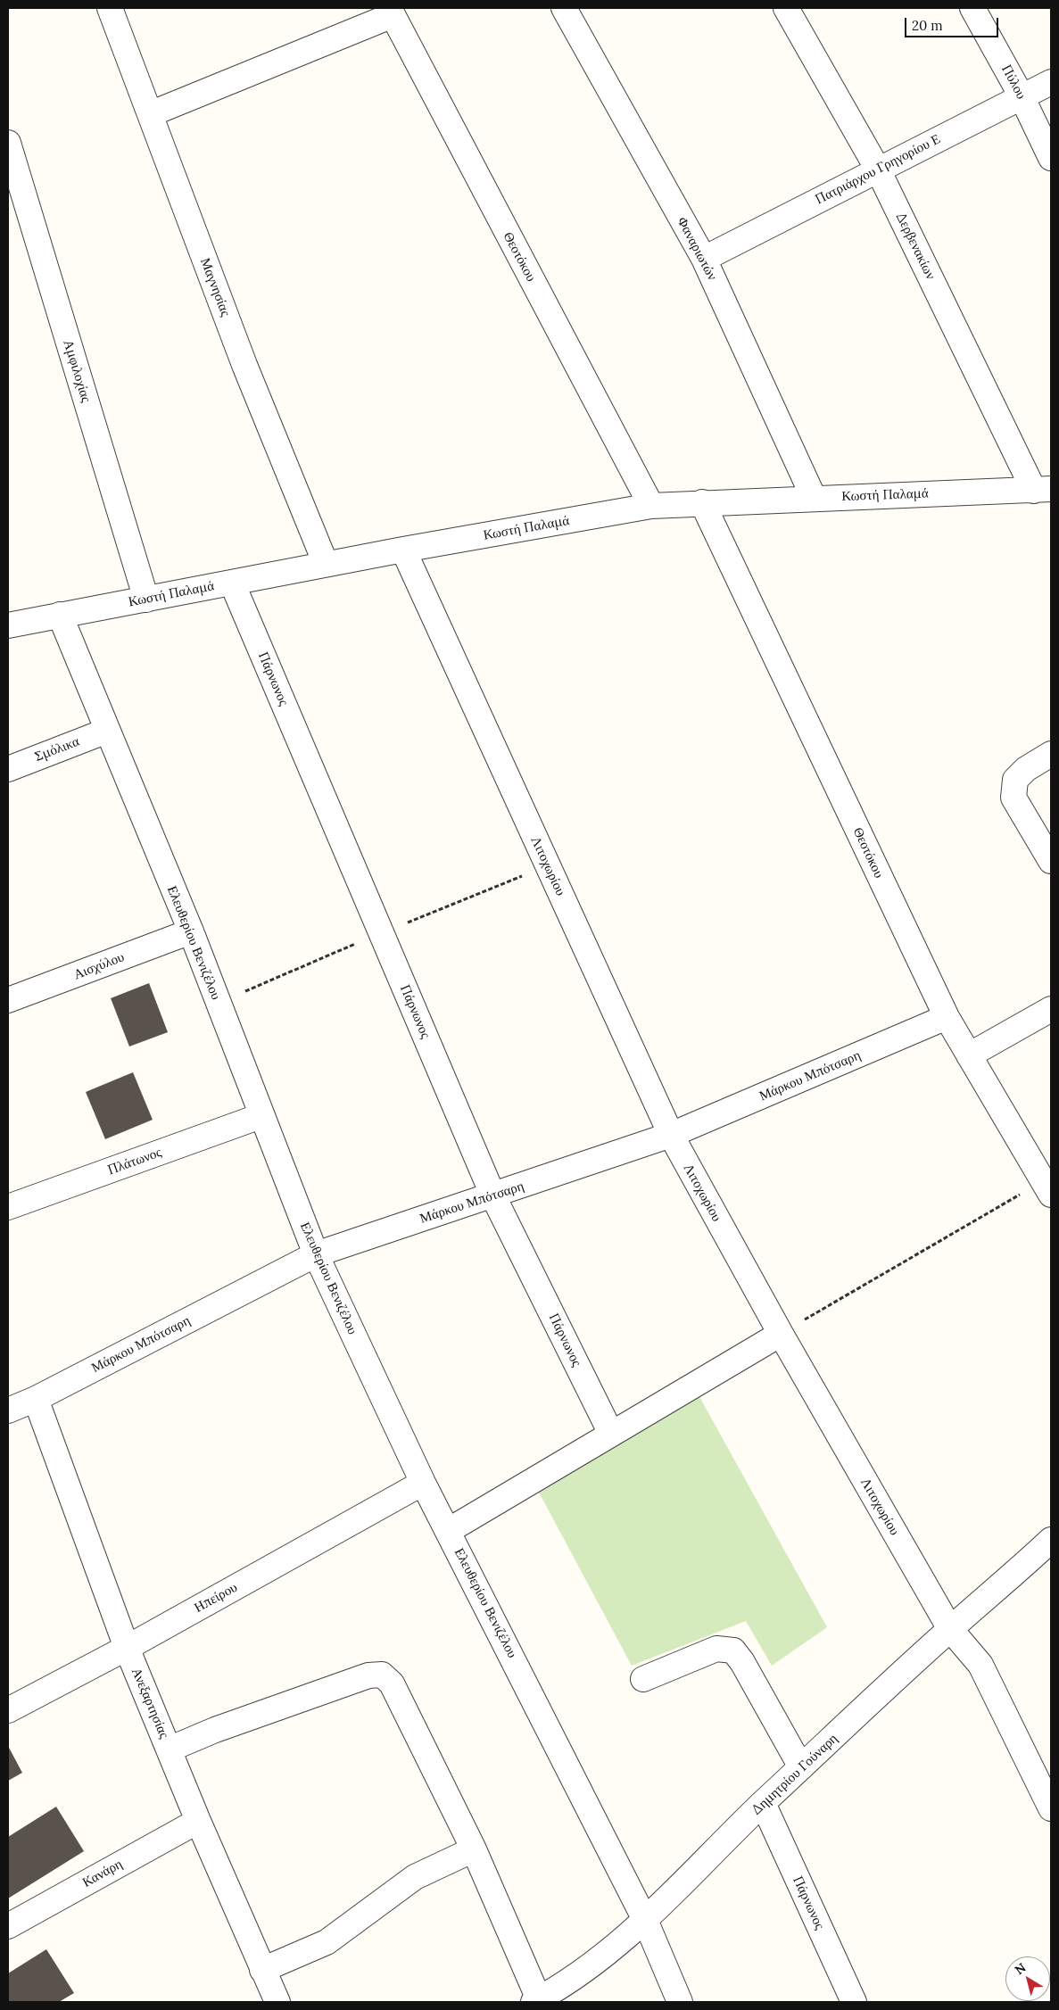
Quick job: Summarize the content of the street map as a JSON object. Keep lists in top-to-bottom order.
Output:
{
  "streets": {
    "street": [
      "Πύλου",
      "Πατριάρχου Γρηγορίου Ε",
      "Δερβενακίων",
      "Φαναριωτών",
      "Θεοτόκου",
      "Μαγνησίας",
      "Αμφιλοχίας",
      "Κωστή Παλαμά",
      "Πάρνωνος",
      "Σμόλικα",
      "Λιτοχωρίου",
      "Ελευθερίου Βενιζέλου",
      "Αισχύλου",
      "Μάρκου Μπότσαρη",
      "Πλάτωνος",
      "Ηπείρου",
      "Ανεξαρτησίας",
      "Δημητρίου Γούναρη",
      "Κανάρη"
    ]
  },
  "crossings": [
    ["Πύλου", "Πατριάρχου Γρηγορίου Ε"],
    ["Πατριάρχου Γρηγορίου Ε", "Δερβενακίων"],
    ["Πατριάρχου Γρηγορίου Ε", "Φαναριωτών"],
    ["Δερβενακίων", "Κωστή Παλαμά"],
    ["Φαναριωτών", "Κωστή Παλαμά"],
    ["Θεοτόκου", "Κωστή Παλαμά"],
    ["Θεοτόκου", "Μάρκου Μπότσαρη"],
    ["Μαγνησίας", "Κωστή Παλαμά"],
    ["Αμφιλοχίας", "Κωστή Παλαμά"],
    ["Κωστή Παλαμά", "Πάρνωνος"],
    ["Κωστή Παλαμά", "Λιτοχωρίου"],
    ["Κωστή Παλαμά", "Ελευθερίου Βενιζέλου"],
    ["Πάρνωνος", "Μάρκου Μπότσαρη"],
    ["Πάρνωνος", "Δημητρίου Γούναρη"],
    ["Σμόλικα", "Ελευθερίου Βενιζέλου"],
    ["Λιτοχωρίου", "Μάρκου Μπότσαρη"],
    ["Λιτοχωρίου", "Δημητρίου Γούναρη"],
    ["Ελευθερίου Βενιζέλου", "Αισχύλου"],
    ["Ελευθερίου Βενιζέλου", "Μάρκου Μπότσαρη"],
    ["Ελευθερίου Βενιζέλου", "Πλάτωνος"],
    ["Ελευθερίου Βενιζέλου", "Ηπείρου"],
    ["Ελευθερίου Βενιζέλου", "Δημητρίου Γούναρη"],
    ["Μάρκου Μπότσαρη", "Ανεξαρτησίας"],
    ["Ηπείρου", "Ανεξαρτησίας"],
    ["Ανεξαρτησίας", "Κανάρη"]
  ],
  "scale_bar": "20 m",
  "north": "top left"
}
